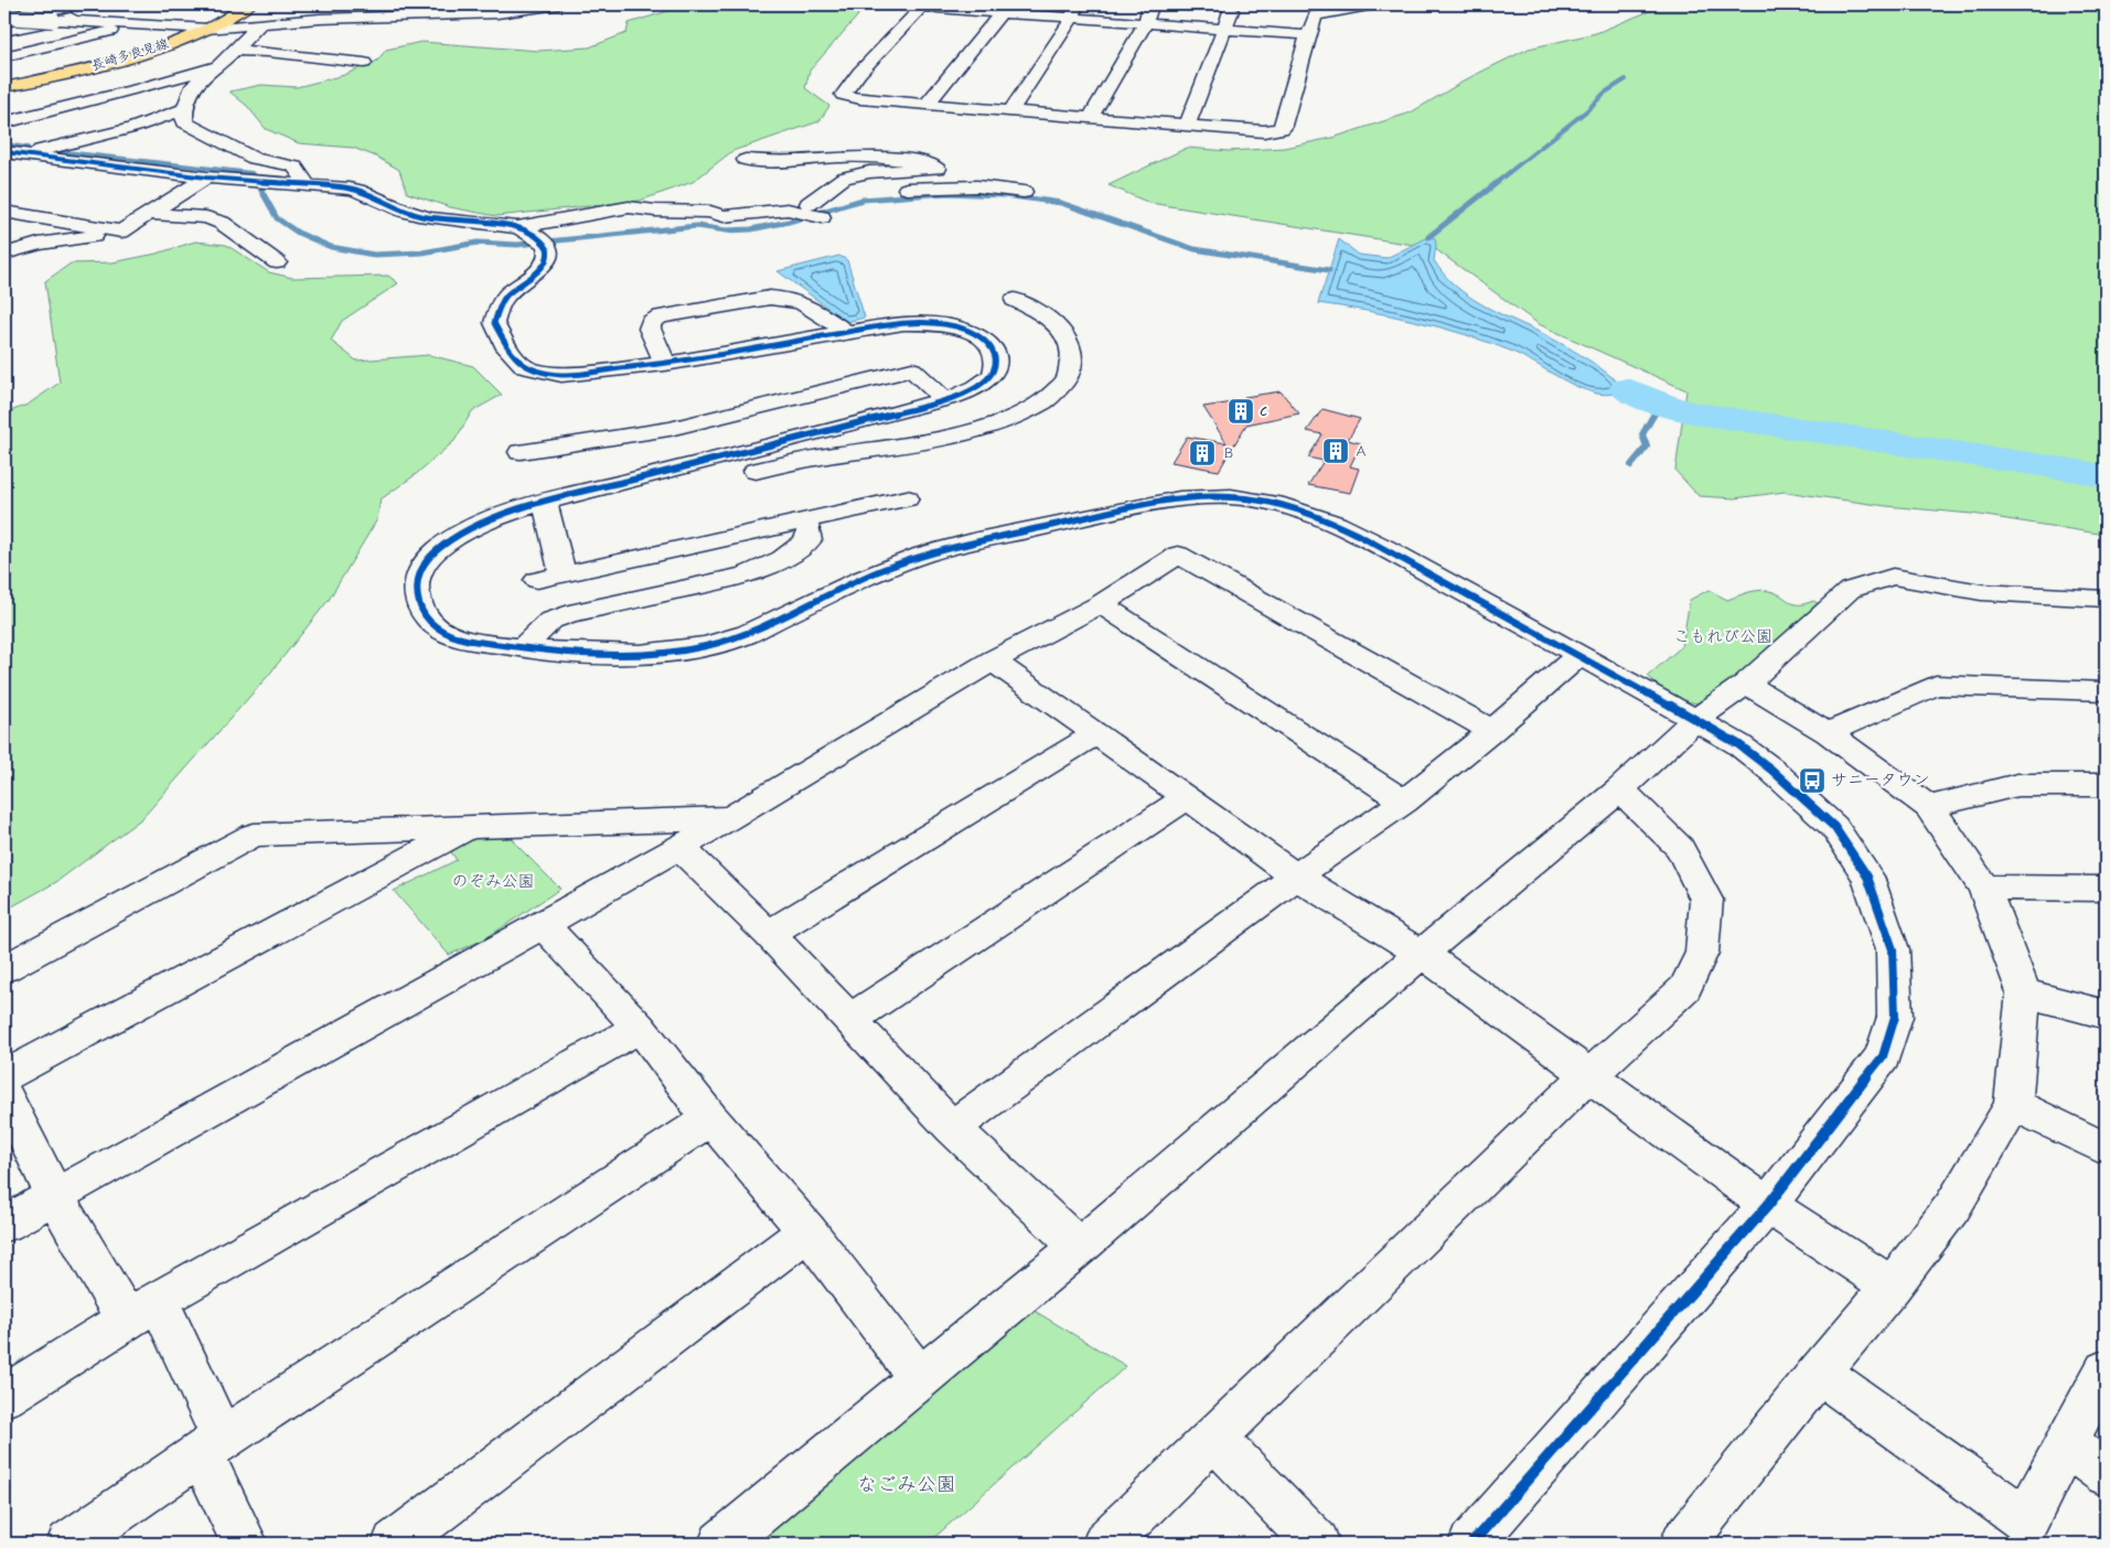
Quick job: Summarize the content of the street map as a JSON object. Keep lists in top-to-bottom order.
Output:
{
  "streets": {
    "main road": ["長崎多良見線"]
  },
  "parks": ["こもれび公園", "のぞみ公園", "なごみ公園"],
  "places": {
    "building": ["C", "Ａ", "Ｂ"],
    "bus stop": ["サニータウン"]
  }
}
